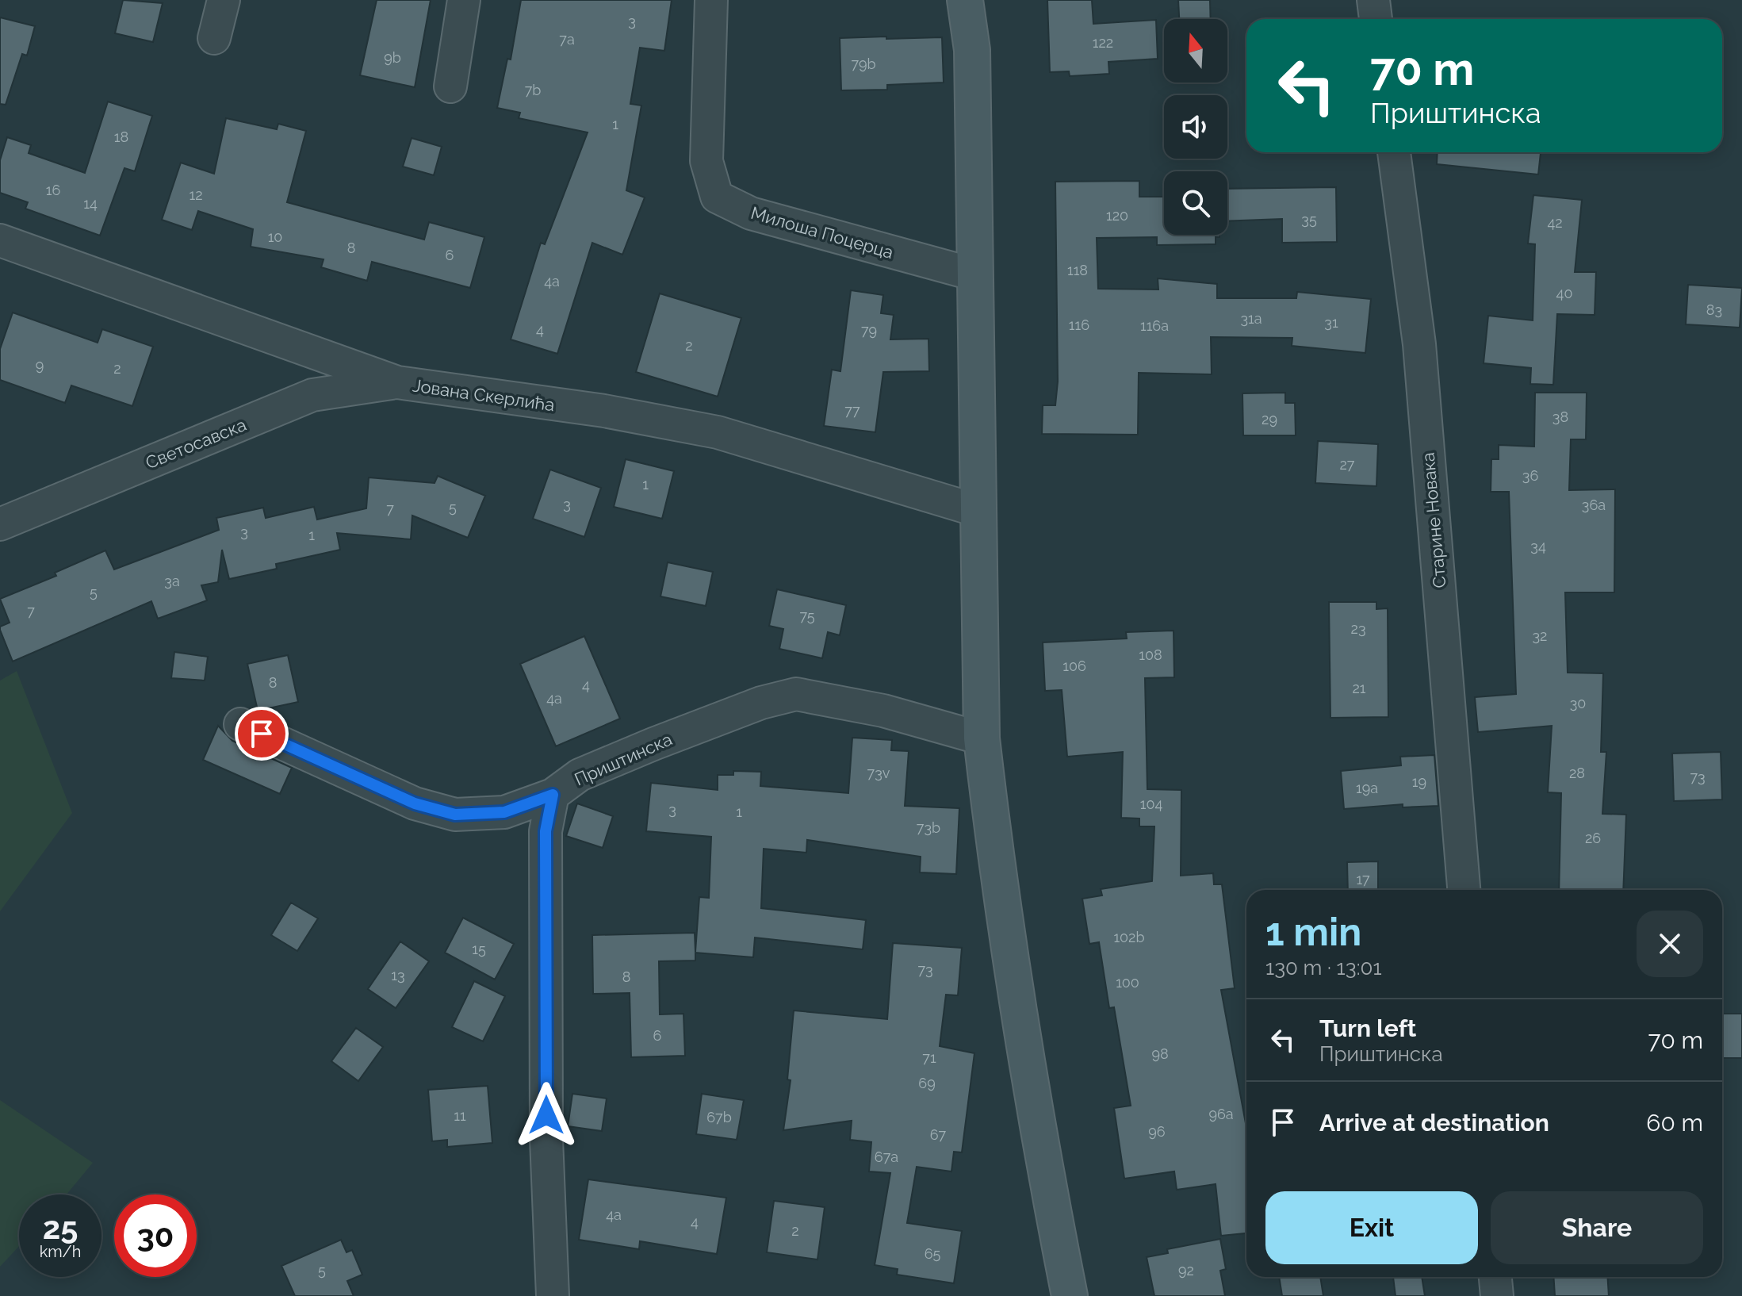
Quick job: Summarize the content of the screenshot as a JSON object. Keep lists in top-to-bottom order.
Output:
{
  "streets": {
    "street": [
      "Милоша Поцерца",
      "Јована Скерлића",
      "Светосавска",
      "Старине Новака",
      "Приштинска"
    ]
  },
  "crossings": [
    ["Јована Скерлића", "Светосавска"]
  ],
  "house_numbers": [
    "3",
    "7a",
    "122",
    "9b",
    "79b",
    "7b",
    "1",
    "18",
    "16",
    "12",
    "14",
    "120",
    "35",
    "42",
    "10",
    "8",
    "6",
    "118",
    "4a",
    "40",
    "83",
    "31a",
    "31",
    "116",
    "116a",
    "4",
    "79",
    "2",
    "9",
    "2",
    "77",
    "38",
    "29",
    "27",
    "36",
    "1",
    "3",
    "36a",
    "5",
    "7",
    "3",
    "1",
    "34",
    "3a",
    "5",
    "7",
    "75",
    "23",
    "32",
    "108",
    "106",
    "8",
    "4",
    "21",
    "4a",
    "30",
    "73v",
    "28",
    "73",
    "19",
    "19a",
    "104",
    "3",
    "1",
    "73b",
    "26",
    "17",
    "102b",
    "15",
    "73",
    "13",
    "8",
    "100",
    "6",
    "98",
    "71",
    "69",
    "96a",
    "11",
    "67b",
    "96",
    "67",
    "67a",
    "4a",
    "4",
    "2",
    "65",
    "5",
    "92"
  ],
  "north": "top",
  "page": {
    "turn": ["70 m", "Приштинска"],
    "heading": ["1 min", "130 m · 13:01"],
    "list": [
      {
        "name": "Turn left",
        "note": "Приштинска",
        "value": "70 m"
      },
      {
        "name": "Arrive at destination",
        "value": "60 m"
      }
    ],
    "buttons": ["Exit", "Share"],
    "speed": "25 km/h",
    "limit": "30"
  }
}
